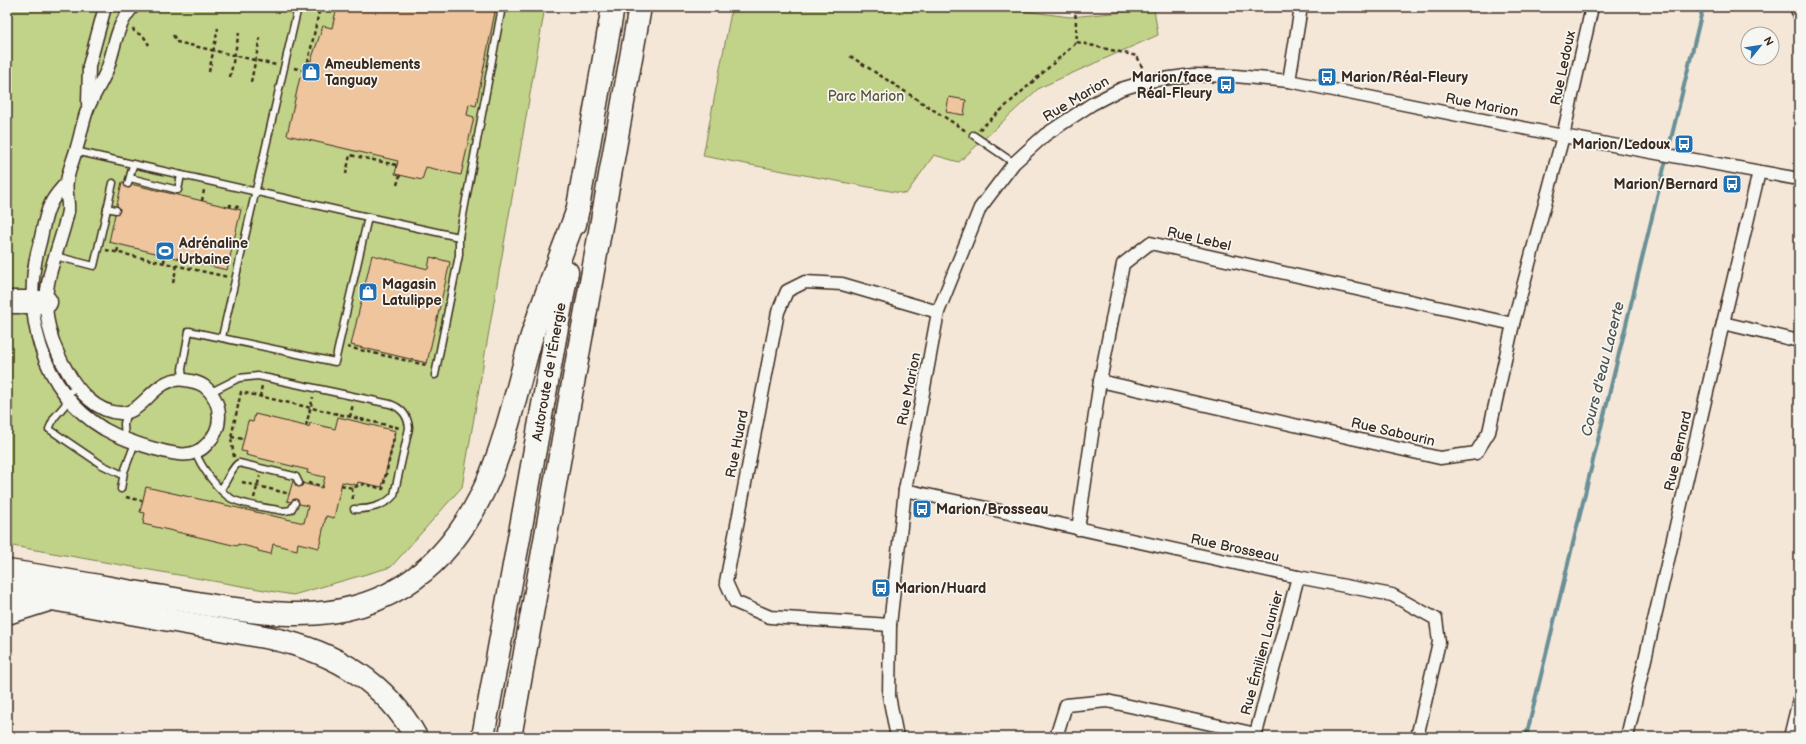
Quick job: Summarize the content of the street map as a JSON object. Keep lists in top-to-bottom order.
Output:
{
  "streets": {
    "highway": ["Autoroute de l'Énergie"],
    "street": [
      "Rue Ledoux",
      "Rue Marion",
      "Rue Lebel",
      "Rue Sabourin",
      "Rue Huard",
      "Rue Bernard",
      "Rue Brosseau",
      "Rue Émilien Launier"
    ]
  },
  "crossings": [
    ["Rue Ledoux", "Rue Marion"],
    ["Rue Ledoux", "Rue Sabourin"],
    ["Rue Marion", "Rue Sabourin"],
    ["Rue Marion", "Rue Huard"],
    ["Rue Marion", "Rue Bernard"],
    ["Rue Marion", "Rue Brosseau"],
    ["Rue Lebel", "Rue Sabourin"],
    ["Rue Lebel", "Rue Brosseau"],
    ["Rue Brosseau", "Rue Émilien Launier"]
  ],
  "water": ["Cours d'eau Lacerte"],
  "parks": ["Parc Marion"],
  "places": {
    "shop": ["Ameublements Tanguay", "Magasin Latulippe"],
    "bus stop": [
      "Marion/Réal-Fleury",
      "Marion/face Réal-Fleury",
      "Marion/Ledoux",
      "Marion/Bernard",
      "Marion/Brosseau",
      "Marion/Huard"
    ],
    "sports": ["Adrénaline Urbaine"]
  },
  "north": "top right"
}
